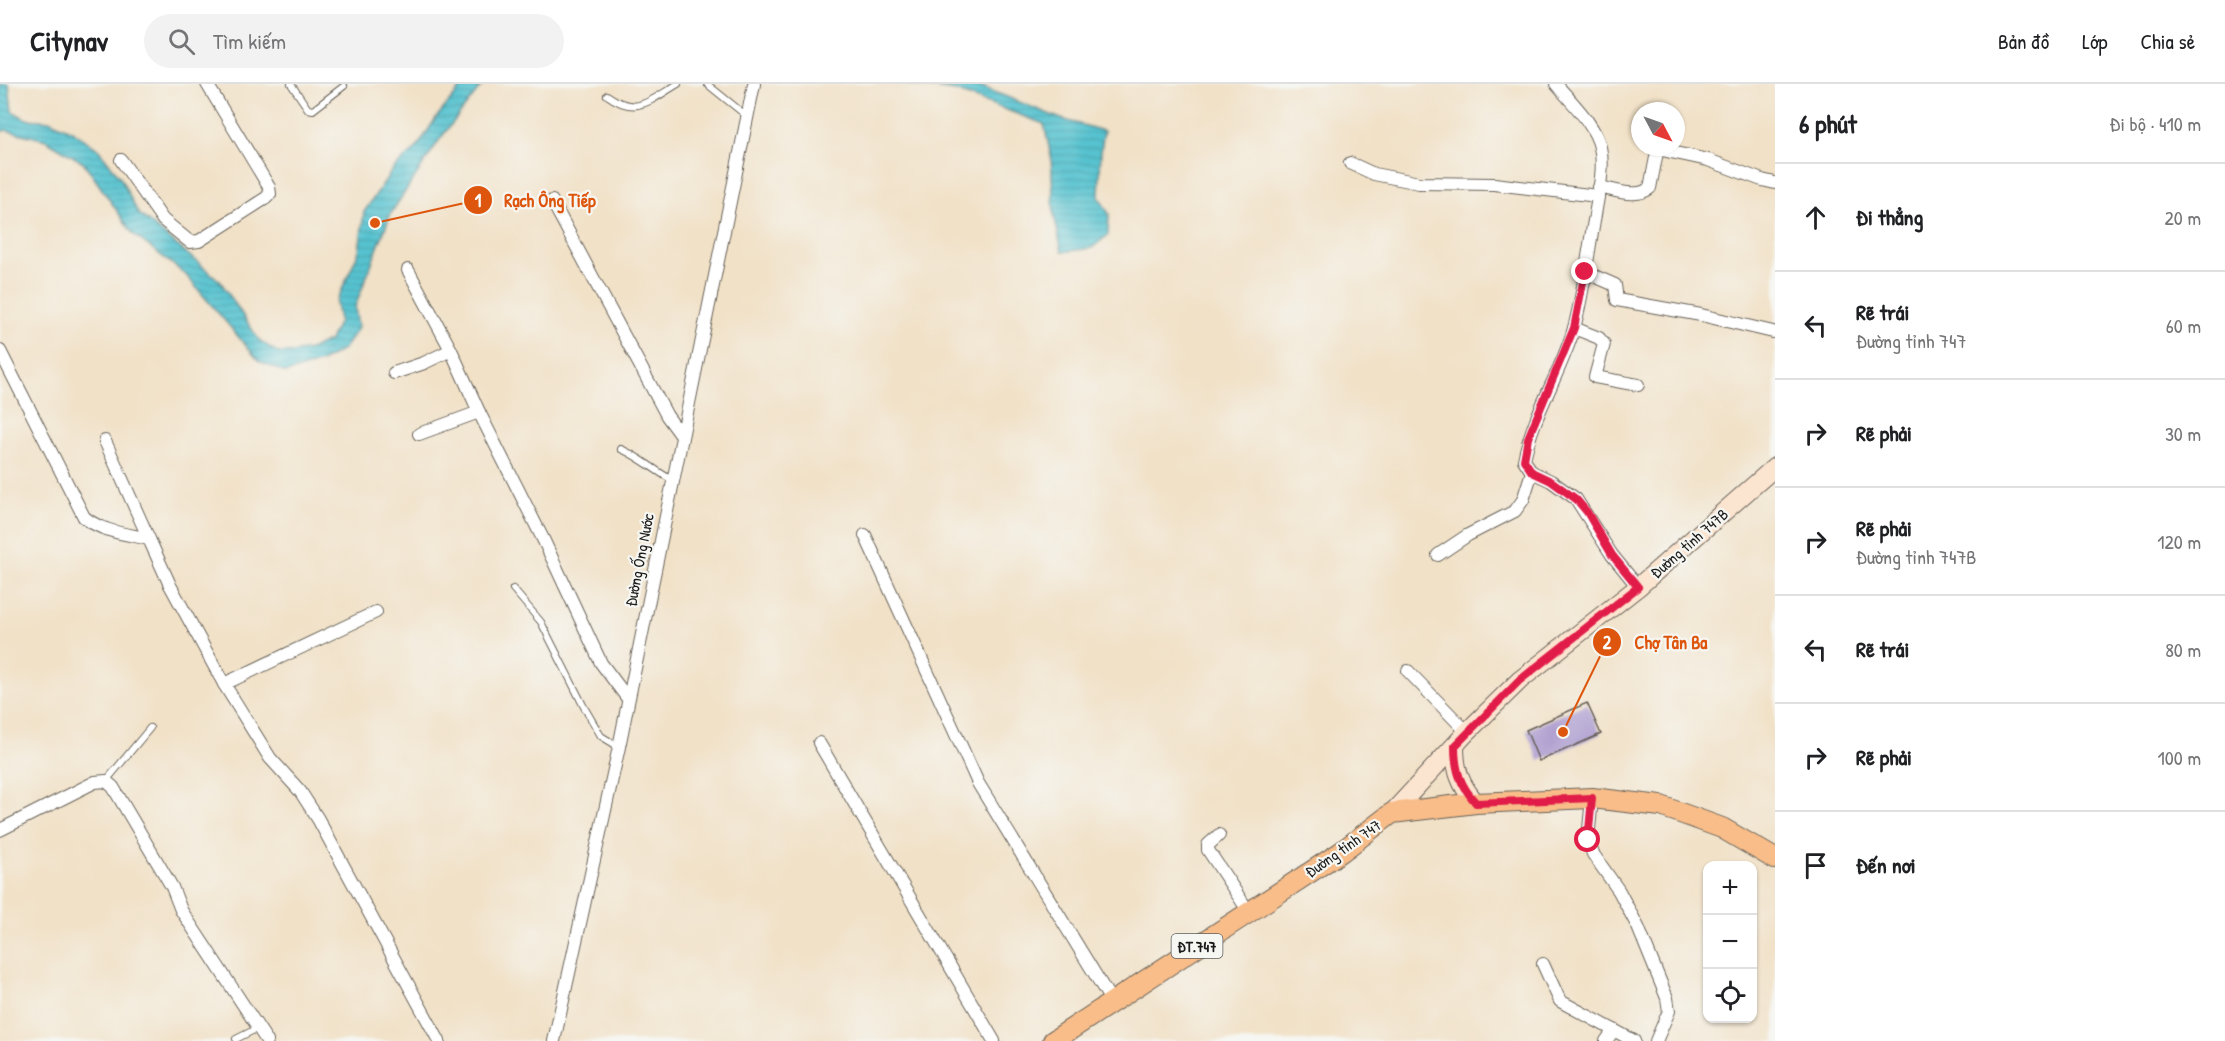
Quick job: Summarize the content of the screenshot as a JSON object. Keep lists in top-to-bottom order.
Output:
{
  "streets": {
    "main road": ["Đường tỉnh 747B", "Đường tỉnh 747", "ĐT.747"],
    "street": ["Đường Ống Nước"]
  },
  "crossings": [
    ["Đường tỉnh 747B", "Đường tỉnh 747"]
  ],
  "places": ["Rạch Ông Tiếp", "Chợ Tân Ba"],
  "north": "bottom right",
  "page": {
    "header": "Citynav",
    "search": "Tìm kiếm",
    "nav": ["Bản đồ", "Lớp", "Chia sẻ"],
    "heading": ["6 phút", "Đi bộ · 410 m"],
    "list": [
      ["Đi thẳng", "20 m"],
      ["Rẽ trái", "Đường tỉnh 747", "60 m"],
      ["Rẽ phải", "30 m"],
      ["Rẽ phải", "Đường tỉnh 747B", "120 m"],
      ["Rẽ trái", "80 m"],
      ["Rẽ phải", "100 m"],
      "Đến nơi"
    ],
    "map_buttons": ["+", "−"]
  }
}
